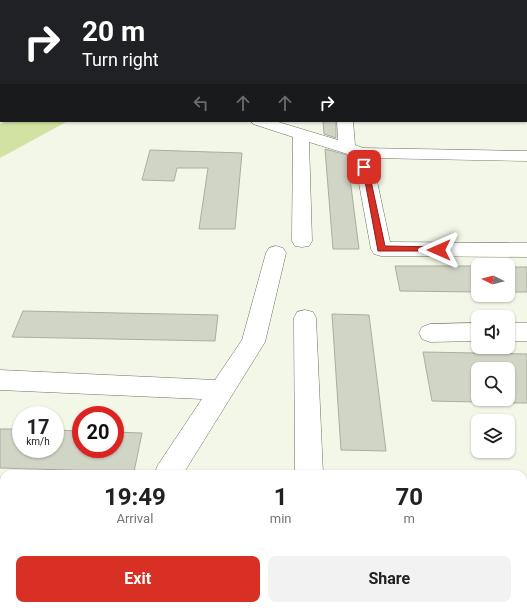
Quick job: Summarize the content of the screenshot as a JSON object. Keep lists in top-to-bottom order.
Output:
{
  "north": "left",
  "page": {
    "turn": ["20 m", "Turn right"],
    "speed": "17 km/h",
    "limit": "20",
    "eta": [
      "19:49",
      "Arrival",
      "1",
      "min",
      "70",
      "m"
    ],
    "buttons": ["Exit", "Share"]
  }
}
